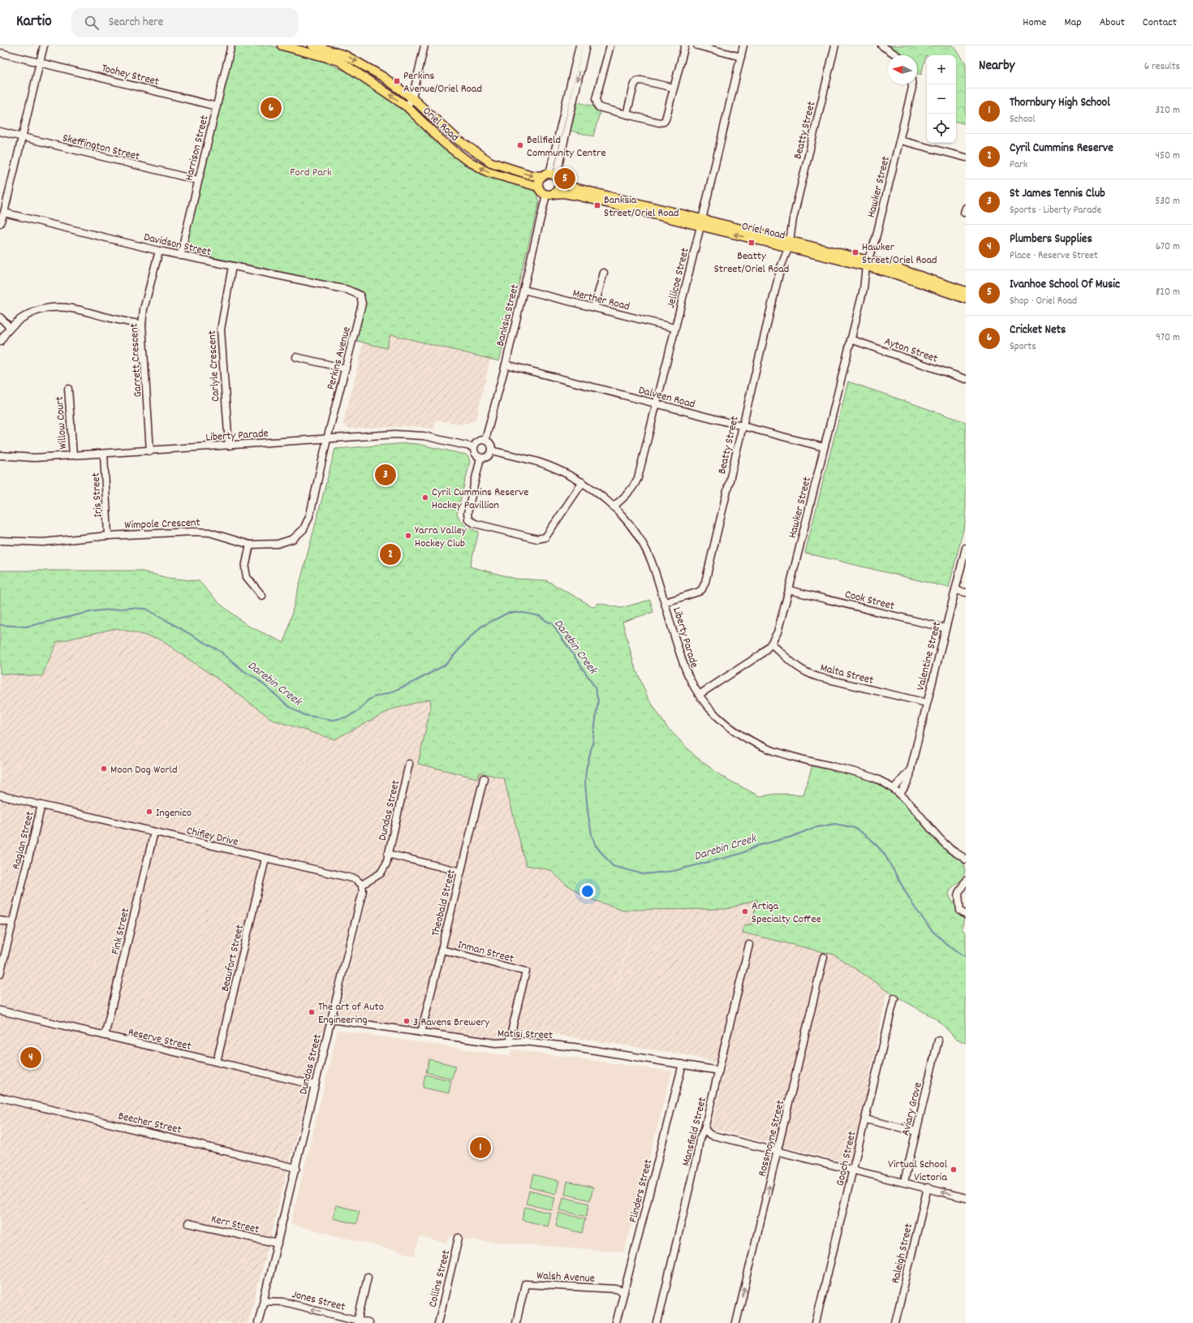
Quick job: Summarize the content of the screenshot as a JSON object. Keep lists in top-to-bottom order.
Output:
{
  "streets": {
    "main road": ["Oriel Road"],
    "street": [
      "Toohey Street",
      "Beatty Street",
      "Skeffington Street",
      "Harrison Street",
      "Hawker Street",
      "Davidson Street",
      "Jellicoe Street",
      "Merther Road",
      "Banksia Street",
      "Ayton Street",
      "Perkins Avenue",
      "Garrett Crescent",
      "Carlyle Crescent",
      "Dalveen Road",
      "Willow Court",
      "Liberty Parade",
      "Iris Street",
      "Wimpole Crescent",
      "Cook Street",
      "Valentine Street",
      "Malta Street",
      "Dundas Street",
      "Chifley Drive",
      "Raglan Street",
      "Theobald Street",
      "Fink Street",
      "Inman Street",
      "Beaufort Street",
      "Matisi Street",
      "Reserve Street",
      "Aviary Grove",
      "Beecher Street",
      "Mansfield Street",
      "Rossmoyne Street",
      "Gooch Street",
      "Flinders Street",
      "Kerr Street",
      "Raleigh Street",
      "Walsh Avenue",
      "Collins Street",
      "Jones Street"
    ]
  },
  "crossings": [
    ["Toohey Street", "Harrison Street"],
    ["Oriel Road", "Beatty Street"],
    ["Oriel Road", "Hawker Street"],
    ["Oriel Road", "Jellicoe Street"],
    ["Oriel Road", "Banksia Street"],
    ["Beatty Street", "Dalveen Road"],
    ["Beatty Street", "Liberty Parade"],
    ["Skeffington Street", "Harrison Street"],
    ["Harrison Street", "Davidson Street"],
    ["Hawker Street", "Ayton Street"],
    ["Hawker Street", "Dalveen Road"],
    ["Hawker Street", "Liberty Parade"],
    ["Hawker Street", "Cook Street"],
    ["Hawker Street", "Malta Street"],
    ["Davidson Street", "Perkins Avenue"],
    ["Davidson Street", "Garrett Crescent"],
    ["Davidson Street", "Carlyle Crescent"],
    ["Jellicoe Street", "Merther Road"],
    ["Jellicoe Street", "Dalveen Road"],
    ["Jellicoe Street", "Liberty Parade"],
    ["Merther Road", "Banksia Street"],
    ["Banksia Street", "Dalveen Road"],
    ["Banksia Street", "Liberty Parade"],
    ["Perkins Avenue", "Liberty Parade"],
    ["Perkins Avenue", "Wimpole Crescent"],
    ["Garrett Crescent", "Liberty Parade"],
    ["Carlyle Crescent", "Liberty Parade"],
    ["Willow Court", "Liberty Parade"],
    ["Liberty Parade", "Iris Street"],
    ["Liberty Parade", "Wimpole Crescent"],
    ["Liberty Parade", "Valentine Street"],
    ["Iris Street", "Wimpole Crescent"],
    ["Cook Street", "Valentine Street"],
    ["Valentine Street", "Malta Street"],
    ["Dundas Street", "Chifley Drive"],
    ["Dundas Street", "Matisi Street"],
    ["Dundas Street", "Reserve Street"],
    ["Dundas Street", "Beecher Street"],
    ["Dundas Street", "Kerr Street"],
    ["Dundas Street", "Jones Street"],
    ["Chifley Drive", "Raglan Street"],
    ["Chifley Drive", "Fink Street"],
    ["Chifley Drive", "Beaufort Street"],
    ["Theobald Street", "Inman Street"],
    ["Theobald Street", "Matisi Street"],
    ["Fink Street", "Reserve Street"],
    ["Inman Street", "Matisi Street"],
    ["Beaufort Street", "Reserve Street"],
    ["Matisi Street", "Mansfield Street"],
    ["Matisi Street", "Flinders Street"],
    ["Flinders Street", "Walsh Avenue"]
  ],
  "one_way": ["Rossmoyne Street", "Jones Street"],
  "water": ["Darebin Creek"],
  "parks": ["Ford Park"],
  "places": {
    "transit": [
      "Perkins Avenue/Oriel Road",
      "Banksia Street/Oriel Road",
      "Beatty Street/Oriel Road",
      "Hawker Street/Oriel Road"
    ],
    "other": [
      "Bellfield Community Centre",
      "Cyril Cummins Reserve Hockey Pavillion",
      "Yarra Valley Hockey Club",
      "Moon Dog World",
      "Ingenico",
      "Artiga Specialty Coffee",
      "The art of Auto Engineering",
      "3 Ravens Brewery",
      "Virtual School Victoria"
    ]
  },
  "north": "left",
  "page": {
    "header": "Kartio",
    "search": "Search here",
    "nav": [
      "Home",
      "Map",
      "About",
      "Contact"
    ],
    "heading": ["Nearby", "6 results"],
    "map_buttons": ["+", "−"],
    "list": [
      {
        "mark": "1",
        "name": "Thornbury High School",
        "note": "School",
        "value": "320 m"
      },
      {
        "mark": "2",
        "name": "Cyril Cummins Reserve",
        "note": "Park",
        "value": "450 m"
      },
      {
        "mark": "3",
        "name": "St James Tennis Club",
        "note": "Sports · Liberty Parade",
        "value": "530 m"
      },
      {
        "mark": "4",
        "name": "Plumbers Supplies",
        "note": "Place · Reserve Street",
        "value": "670 m"
      },
      {
        "mark": "5",
        "name": "Ivanhoe School Of Music",
        "note": "Shop · Oriel Road",
        "value": "820 m"
      },
      {
        "mark": "6",
        "name": "Cricket Nets",
        "note": "Sports",
        "value": "970 m"
      }
    ],
    "pins": [
      "6",
      "5",
      "3",
      "2",
      "4",
      "1"
    ]
  }
}
